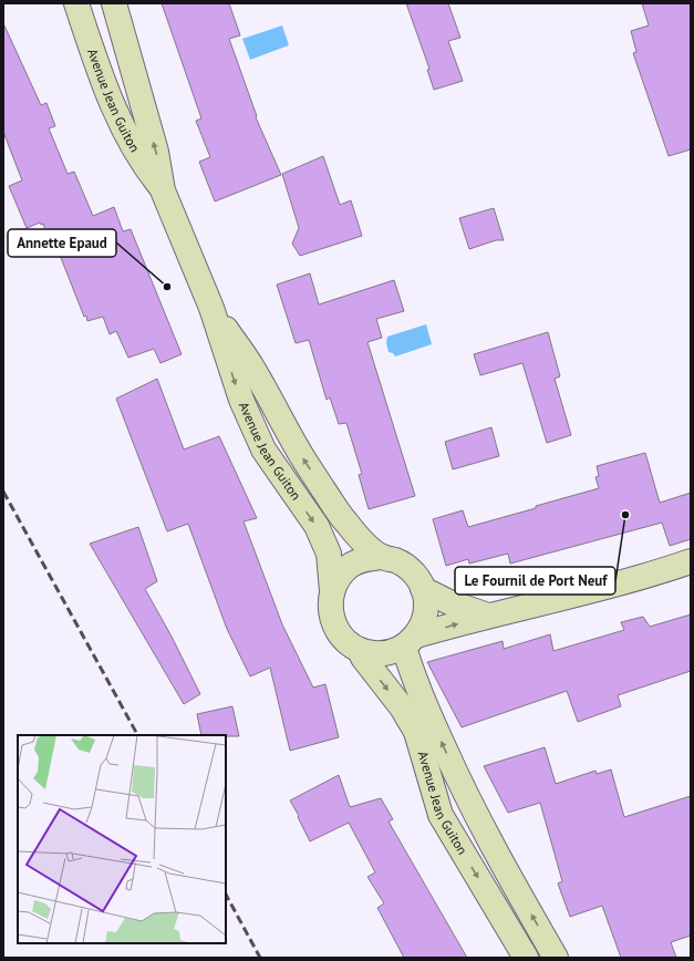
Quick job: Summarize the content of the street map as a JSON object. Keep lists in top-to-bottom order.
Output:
{
  "streets": {
    "main road": ["Avenue Jean Guiton"]
  },
  "places": ["Annette Epaud", "Le Fournil de Port Neuf"]
}
